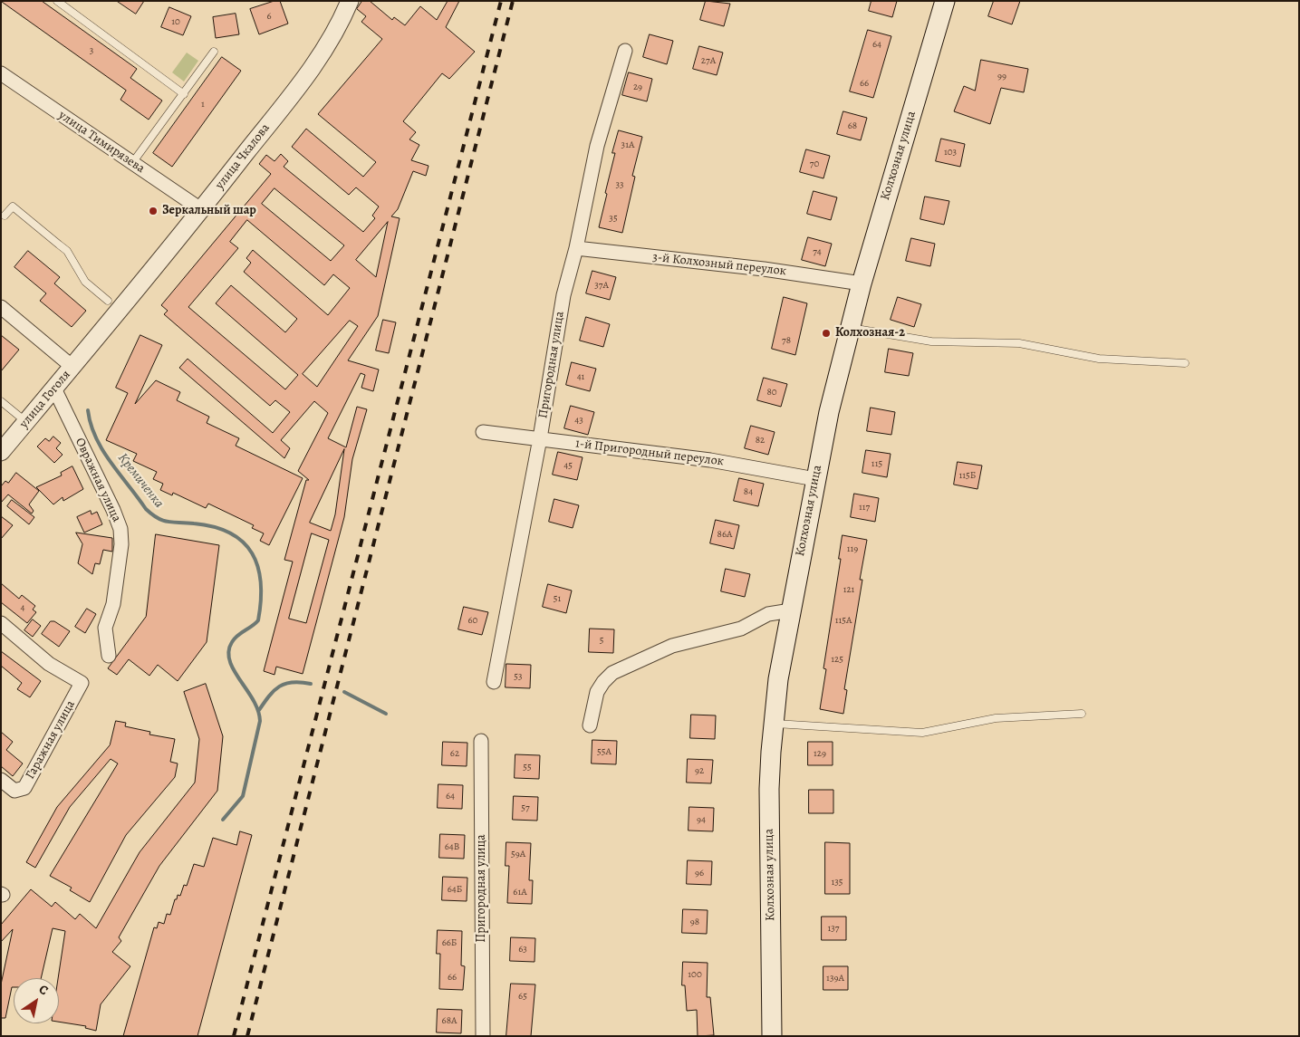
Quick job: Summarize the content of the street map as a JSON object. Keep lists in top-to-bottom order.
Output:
{
  "streets": {
    "main road": ["Колхозная улица"],
    "street": [
      "улица Тимирязева",
      "улица Чкалова",
      "3-й Колхозный переулок",
      "Пригородная улица",
      "улица Гоголя",
      "1-й Пригородный переулок",
      "Овражная улица",
      "Гаражная улица"
    ]
  },
  "crossings": [
    ["улица Тимирязева", "улица Чкалова"],
    ["Колхозная улица", "3-й Колхозный переулок"],
    ["Колхозная улица", "1-й Пригородный переулок"],
    ["улица Чкалова", "улица Гоголя"],
    ["3-й Колхозный переулок", "Пригородная улица"],
    ["Пригородная улица", "1-й Пригородный переулок"],
    ["улица Гоголя", "Овражная улица"]
  ],
  "water": ["Кремиченка"],
  "places": ["Зеркальный шар", "Колхозная-2"],
  "house_numbers": [
    "6",
    "10",
    "64",
    "3",
    "27А",
    "99",
    "66",
    "29",
    "1",
    "68",
    "31А",
    "103",
    "70",
    "33",
    "35",
    "74",
    "37А",
    "78",
    "41",
    "80",
    "43",
    "82",
    "115",
    "45",
    "115Б",
    "84",
    "117",
    "86А",
    "119",
    "121",
    "51",
    "4",
    "60",
    "115А",
    "5",
    "125",
    "53",
    "55А",
    "62",
    "129",
    "55",
    "92",
    "64",
    "57",
    "94",
    "64В",
    "59А",
    "96",
    "135",
    "64Б",
    "61А",
    "98",
    "137",
    "66Б",
    "63",
    "100",
    "66",
    "139А",
    "65",
    "68А"
  ],
  "north": "top right"
}
